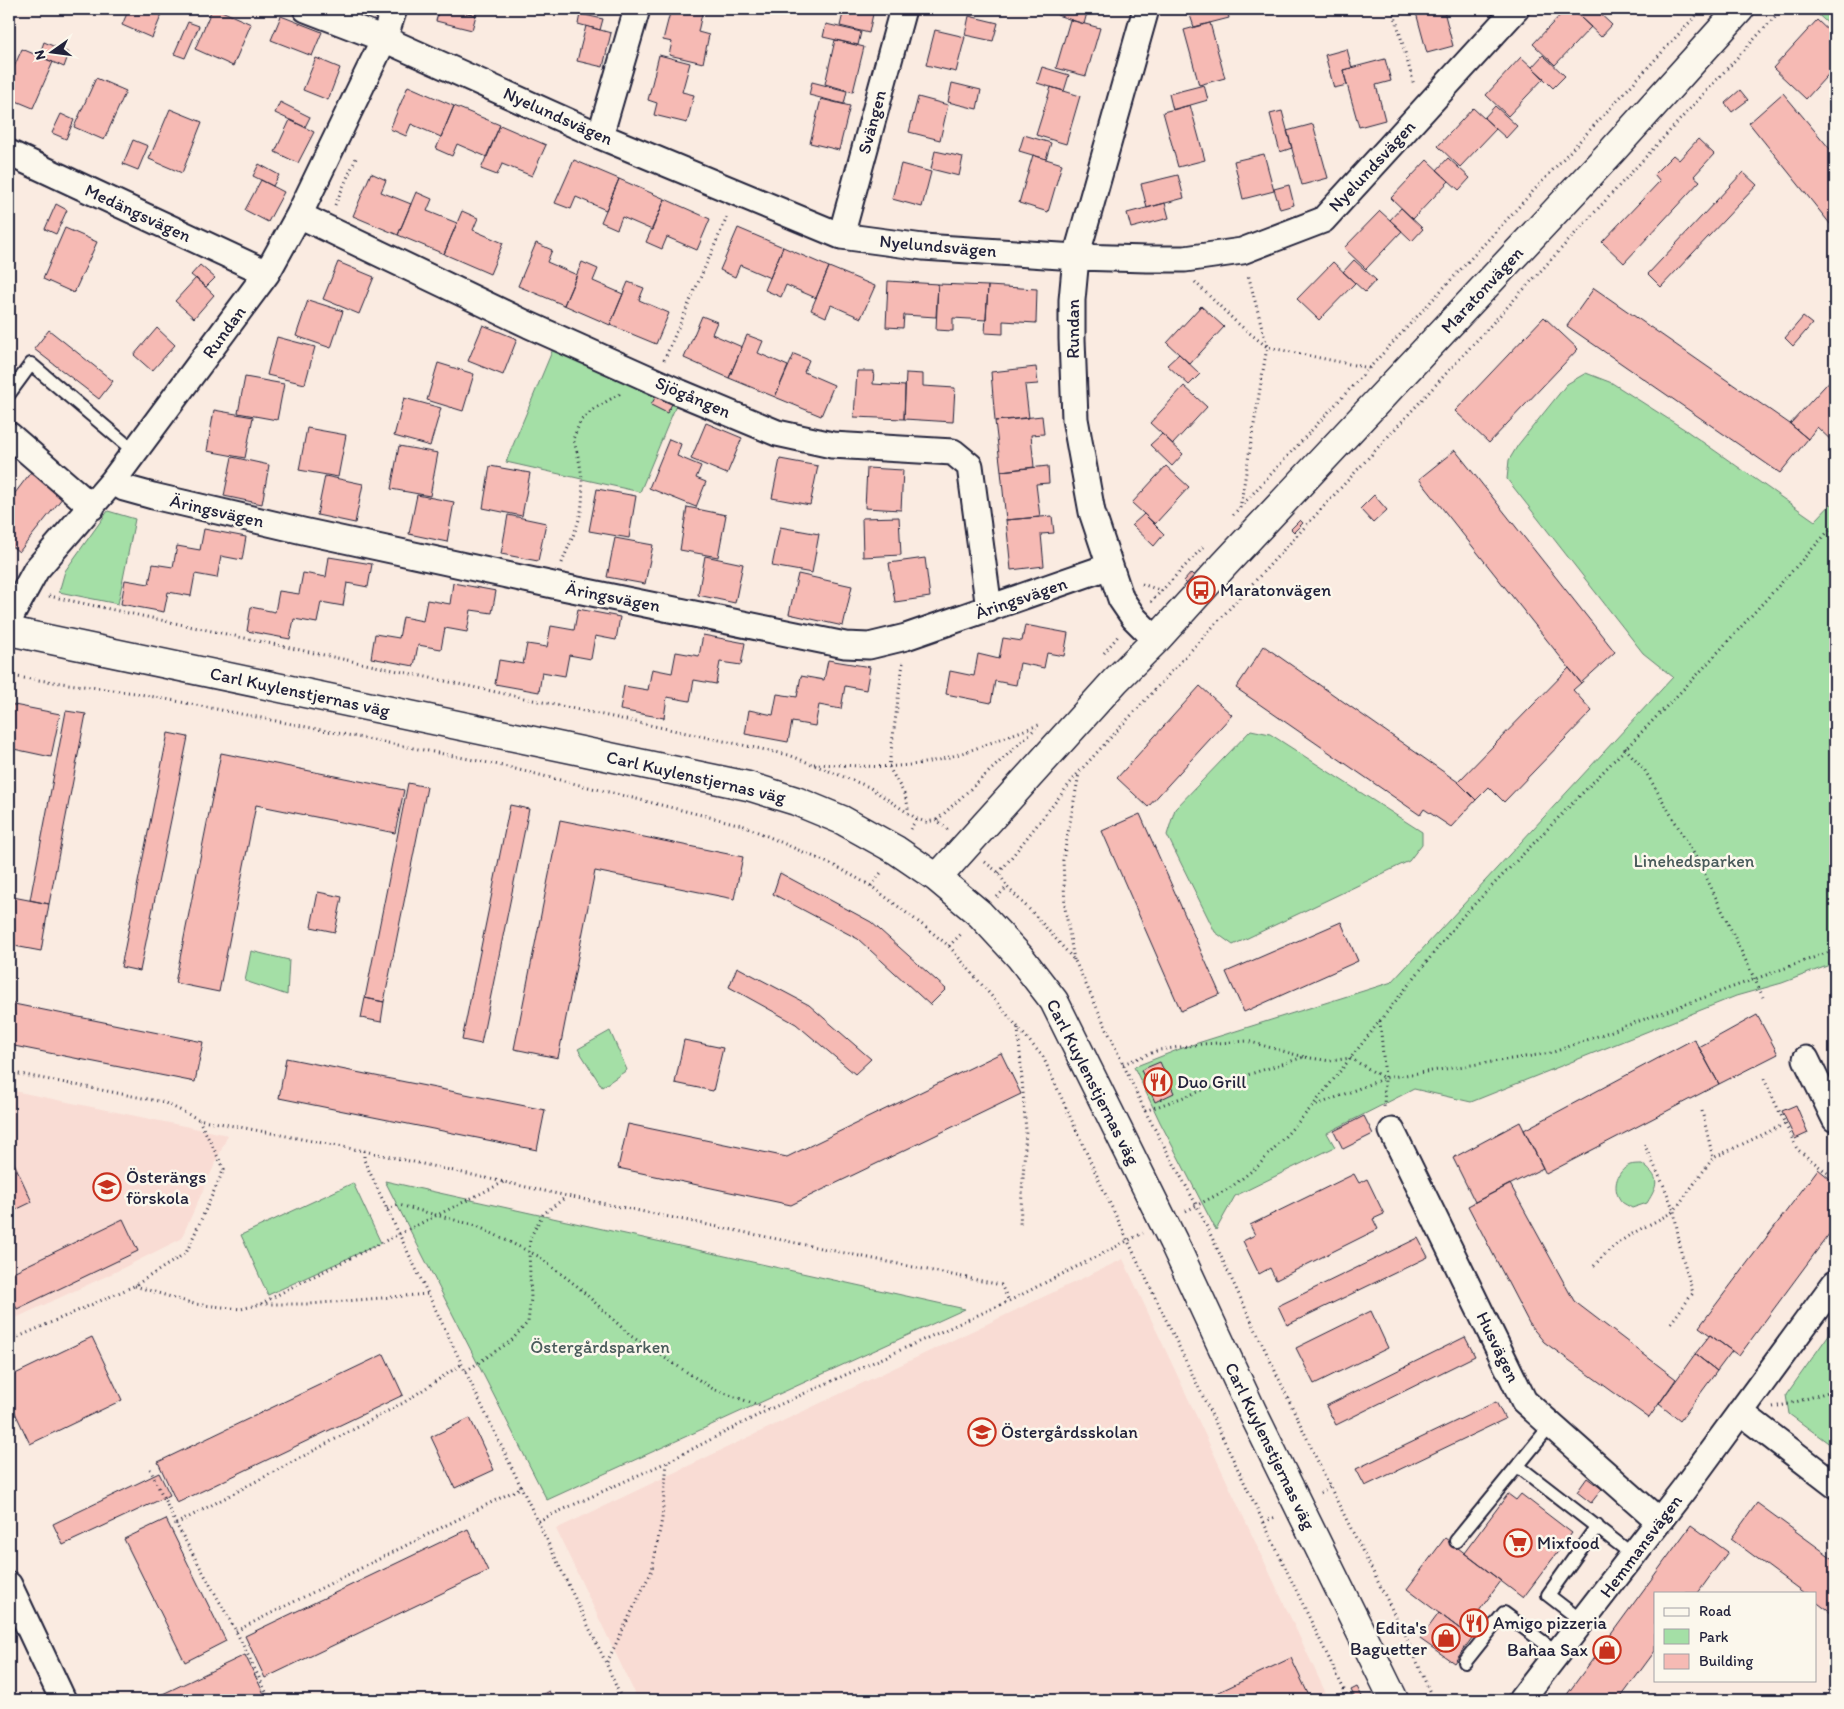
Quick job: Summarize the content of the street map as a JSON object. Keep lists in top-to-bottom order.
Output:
{
  "streets": {
    "street": [
      "Nyelundsvägen",
      "Svängen",
      "Medängsvägen",
      "Maratonvägen",
      "Rundan",
      "Sjögången",
      "Äringsvägen",
      "Carl Kuylenstjernas väg",
      "Husvägen",
      "Hemmansvägen"
    ]
  },
  "crossings": [
    ["Nyelundsvägen", "Svängen"],
    ["Nyelundsvägen", "Rundan"],
    ["Medängsvägen", "Rundan"],
    ["Maratonvägen", "Rundan"],
    ["Maratonvägen", "Carl Kuylenstjernas väg"],
    ["Rundan", "Sjögången"],
    ["Rundan", "Äringsvägen"],
    ["Sjögången", "Äringsvägen"],
    ["Husvägen", "Hemmansvägen"]
  ],
  "parks": ["Linehedsparken", "Östergårdsparken"],
  "places": {
    "bus stop": ["Maratonvägen"],
    "restaurant": ["Duo Grill", "Amigo pizzeria"],
    "school or university": ["Österängs förskola", "Östergårdsskolan"],
    "supermarket": ["Mixfood"],
    "shop": ["Edita's Baguetter", "Bahaa Sax"]
  },
  "legend": ["Road", "Park", "Building"],
  "north": "left"
}
